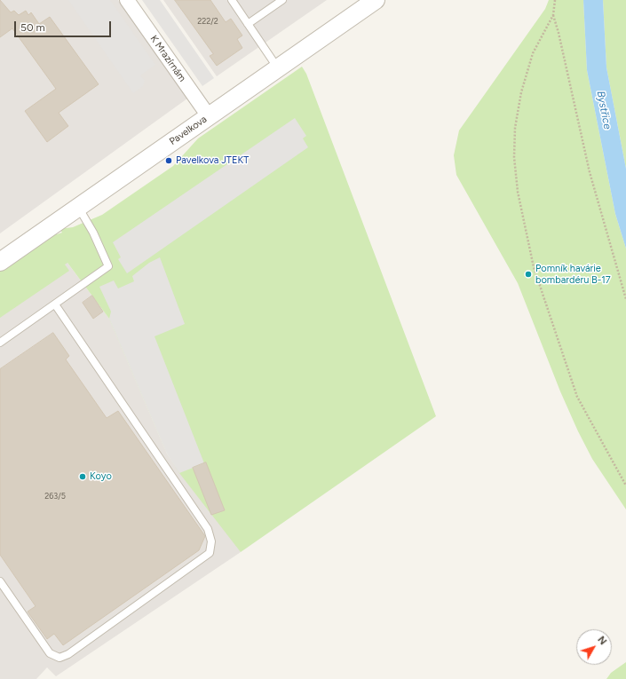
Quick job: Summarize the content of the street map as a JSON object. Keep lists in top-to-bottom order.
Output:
{
  "streets": {
    "street": ["K Mrazírnám", "Pavelkova"]
  },
  "crossings": [
    ["K Mrazírnám", "Pavelkova"]
  ],
  "water": ["Bystřice"],
  "places": ["Pavelkova JTEKT", "Pomník havárie bombardéru B-17", "Koyo"],
  "house_numbers": ["222/2", "263/5"],
  "scale_bar": "50 m",
  "north": "top right"
}
